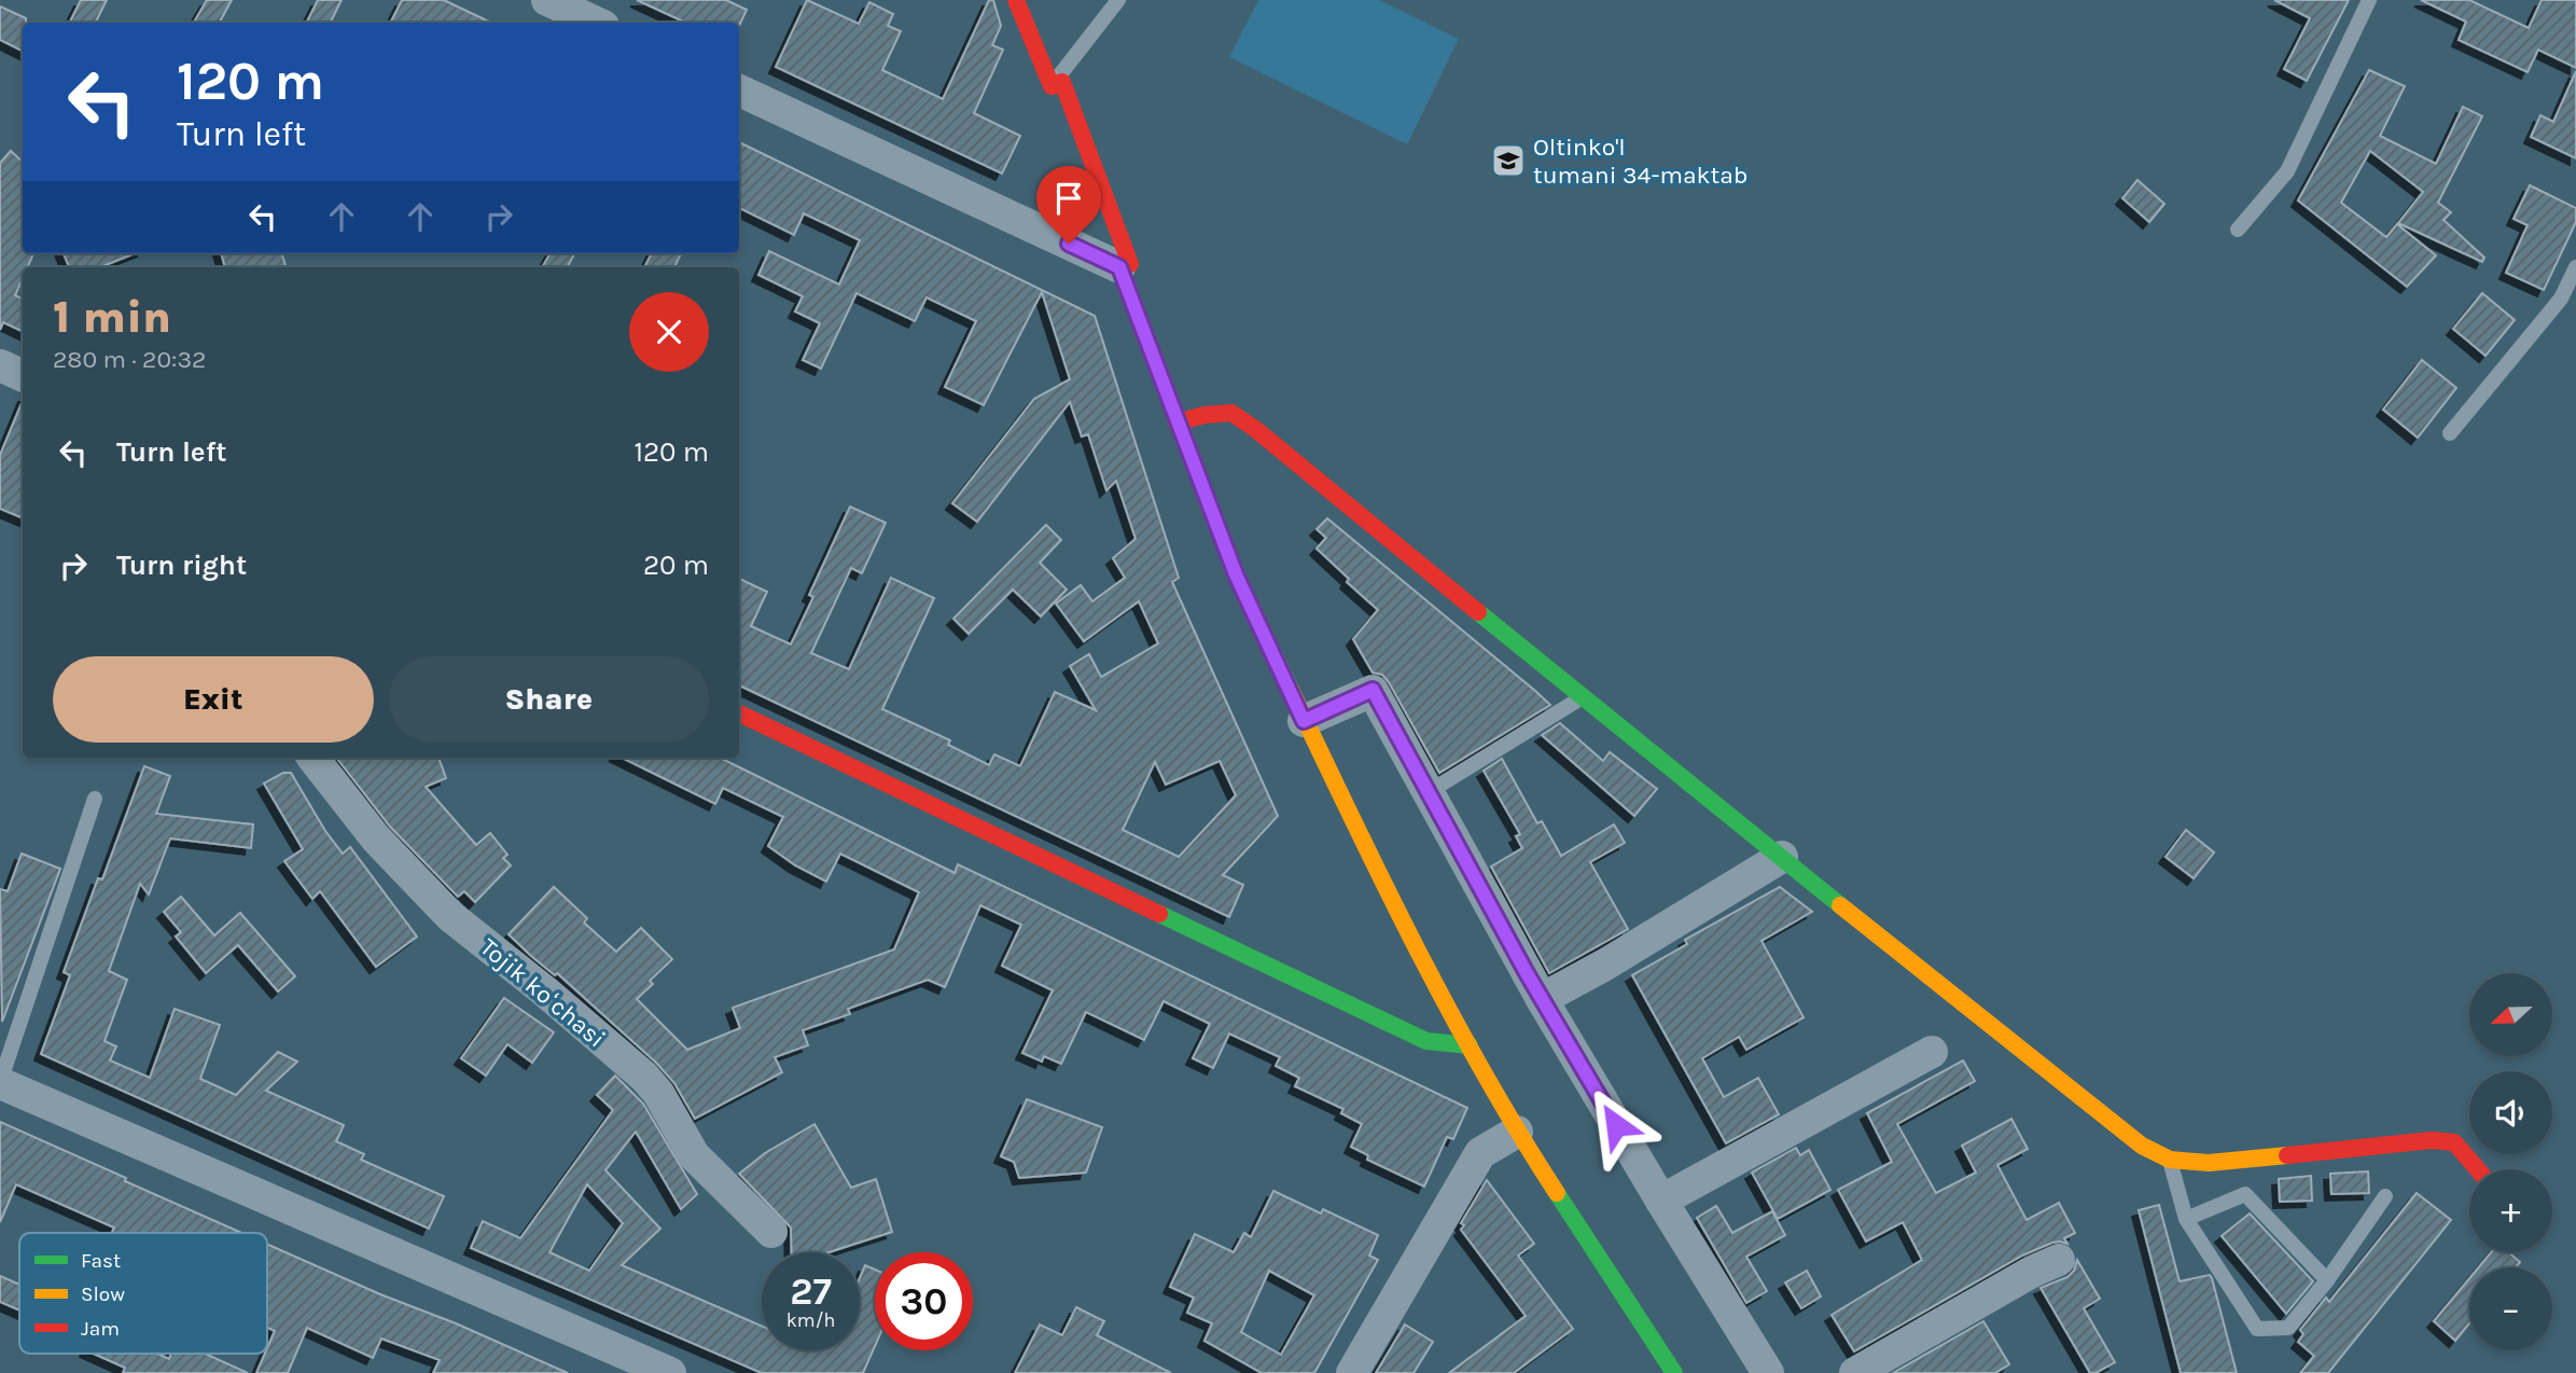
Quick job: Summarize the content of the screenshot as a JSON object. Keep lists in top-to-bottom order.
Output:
{
  "streets": {
    "street": ["Tojik koʻchasi"]
  },
  "places": {
    "school or university": ["Oltinko'l tumani 34-maktab"]
  },
  "legend": ["Fast", "Slow", "Jam"],
  "north": "left",
  "page": {
    "turn": ["120 m", "Turn left"],
    "heading": ["1 min", "280 m · 20:32"],
    "list": [
      {
        "name": "Turn left",
        "value": "120 m"
      },
      {
        "name": "Turn right",
        "value": "20 m"
      }
    ],
    "buttons": ["Exit", "Share"],
    "map_buttons": ["+", "−"],
    "speed": "27 km/h",
    "limit": "30"
  }
}
